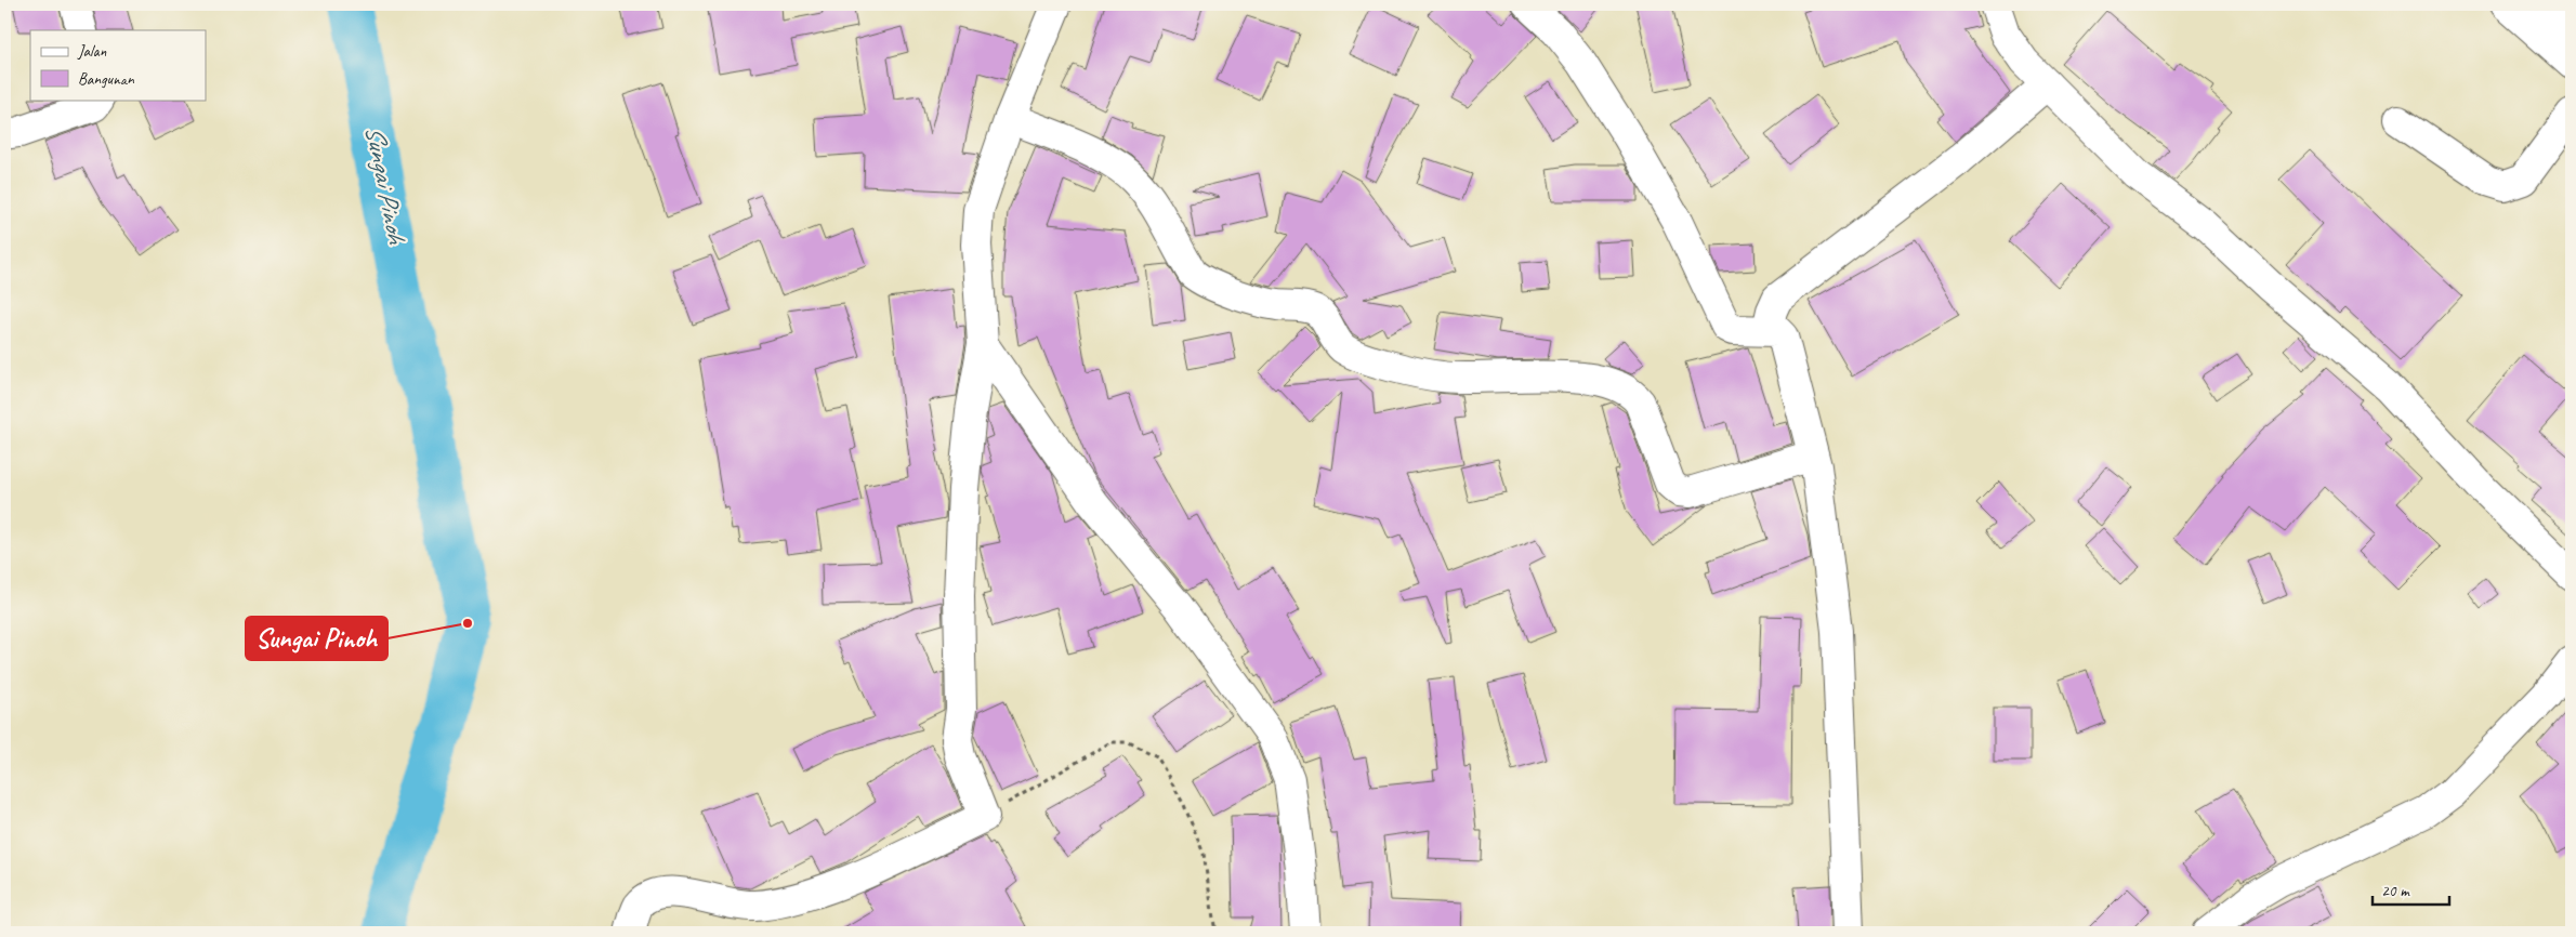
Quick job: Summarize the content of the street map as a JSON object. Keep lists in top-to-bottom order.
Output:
{
  "water": ["Sungai Pinoh"],
  "places": ["Sungai Pinoh"],
  "legend": ["Jalan", "Bangunan"],
  "scale_bar": "20 m"
}
